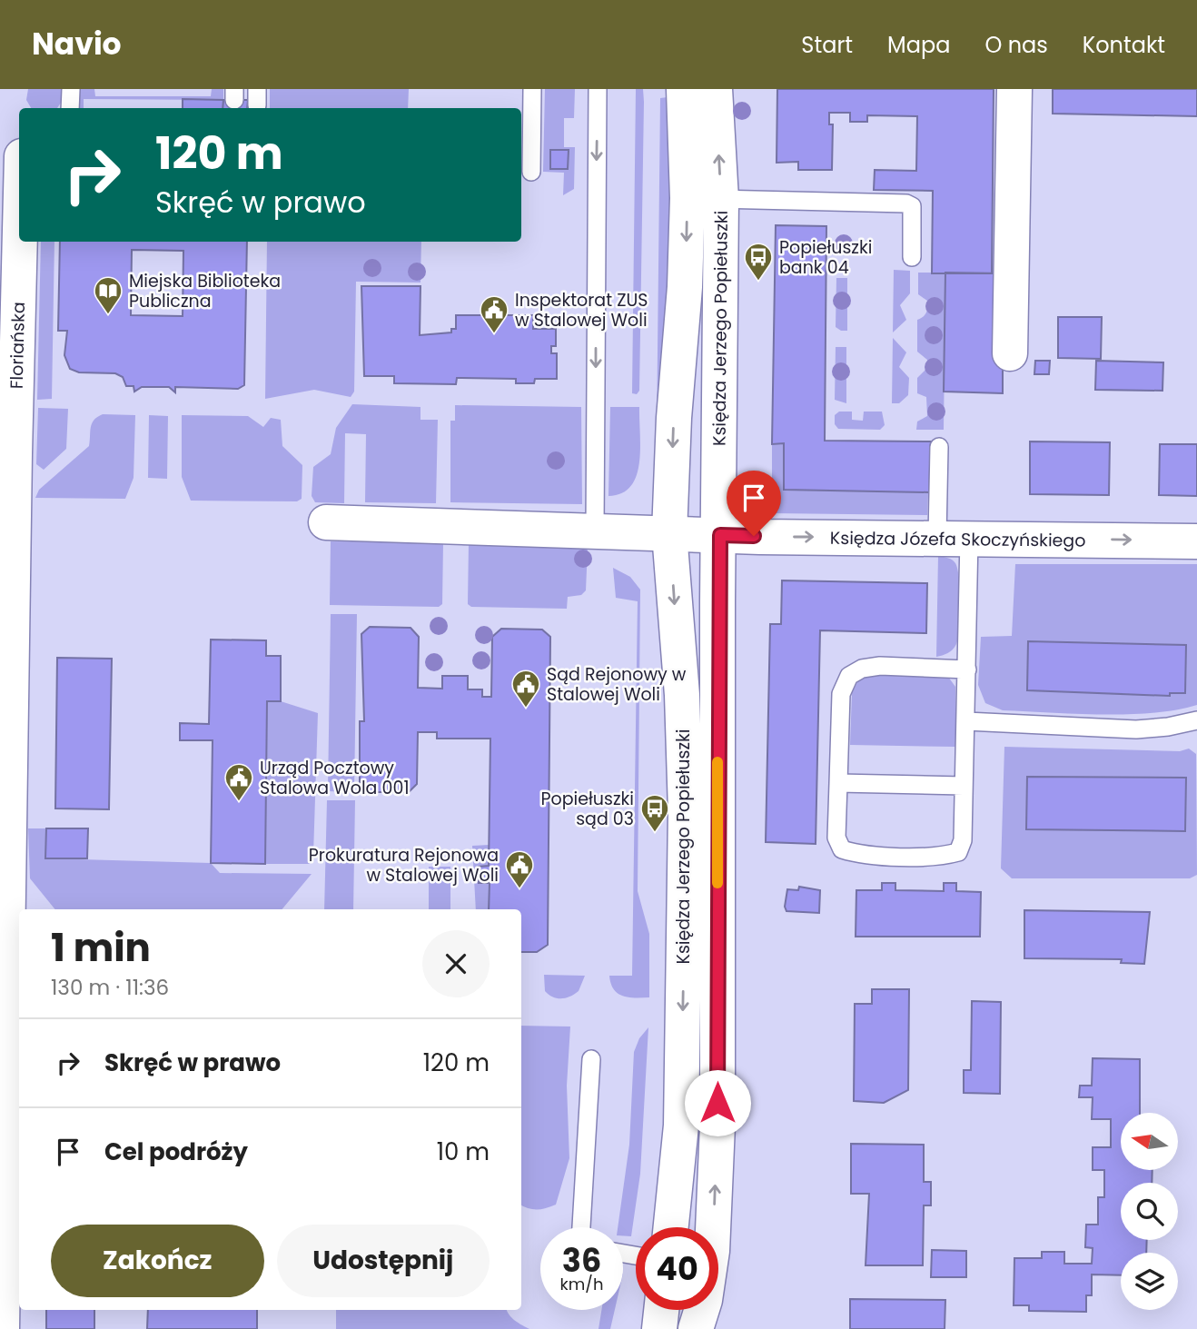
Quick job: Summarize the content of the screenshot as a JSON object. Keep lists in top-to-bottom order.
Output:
{
  "streets": {
    "street": ["Księdza Jerzego Popiełuszki", "Floriańska", "Księdza Józefa Skoczyńskiego"]
  },
  "crossings": [
    ["Księdza Jerzego Popiełuszki", "Księdza Józefa Skoczyńskiego"]
  ],
  "one_way": ["Księdza Józefa Skoczyńskiego"],
  "places": {
    "bus stop": ["Popiełuszki bank 04", "Popiełuszki sąd 03"],
    "library": ["Miejska Biblioteka Publiczna"],
    "public building": [
      "Inspektorat ZUS w Stalowej Woli",
      "Sąd Rejonowy w Stalowej Woli",
      "Urząd Pocztowy Stalowa Wola 001",
      "Prokuratura Rejonowa w Stalowej Woli"
    ]
  },
  "north": "left",
  "page": {
    "header": "Navio",
    "nav": [
      "Start",
      "Mapa",
      "O nas",
      "Kontakt"
    ],
    "turn": ["120 m", "Skręć w prawo"],
    "heading": ["1 min", "130 m · 11:36"],
    "list": [
      {
        "name": "Skręć w prawo",
        "value": "120 m"
      },
      {
        "name": "Cel podróży",
        "value": "10 m"
      }
    ],
    "buttons": ["Zakończ", "Udostępnij"],
    "speed": "36 km/h",
    "limit": "40"
  }
}
